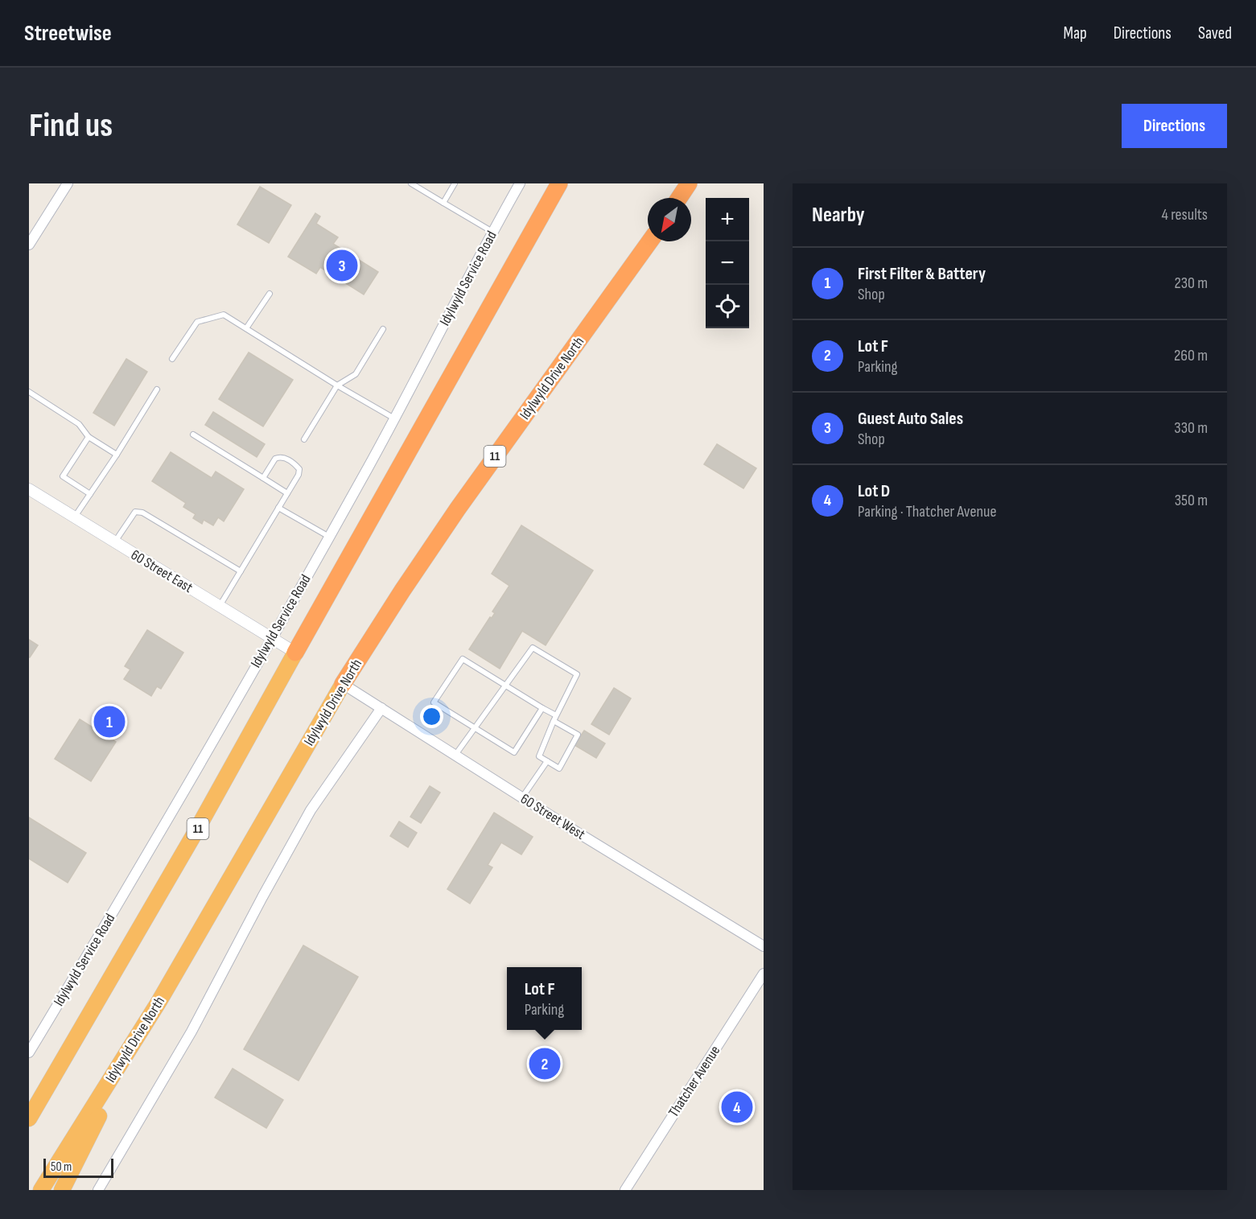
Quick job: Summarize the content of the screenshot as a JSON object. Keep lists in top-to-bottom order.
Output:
{
  "streets": {
    "highway": ["Idylwyld Drive North", "11"],
    "street": [
      "Idylwyld Service Road",
      "60 Street East",
      "60 Street West",
      "Thatcher Avenue"
    ]
  },
  "crossings": [
    ["Idylwyld Service Road", "60 Street East"],
    ["Idylwyld Drive North", "60 Street West"],
    ["11", "60 Street East"]
  ],
  "scale_bar": "50 m",
  "north": "bottom left",
  "page": {
    "header": "Streetwise",
    "nav": ["Map", "Directions", "Saved"],
    "buttons": "Directions",
    "title": "Find us",
    "heading": ["Nearby", "4 results"],
    "map_buttons": ["+", "−"],
    "list": [
      {
        "mark": "1",
        "name": "First Filter & Battery",
        "note": "Shop",
        "value": "230 m"
      },
      {
        "mark": "2",
        "name": "Lot F",
        "note": "Parking",
        "value": "260 m"
      },
      {
        "mark": "3",
        "name": "Guest Auto Sales",
        "note": "Shop",
        "value": "330 m"
      },
      {
        "mark": "4",
        "name": "Lot D",
        "note": "Parking · Thatcher Avenue",
        "value": "350 m"
      }
    ],
    "pins": [
      "3",
      "1",
      "2",
      "4"
    ],
    "popup": ["Lot F", "Parking"],
    "scale": "50 m"
  }
}
